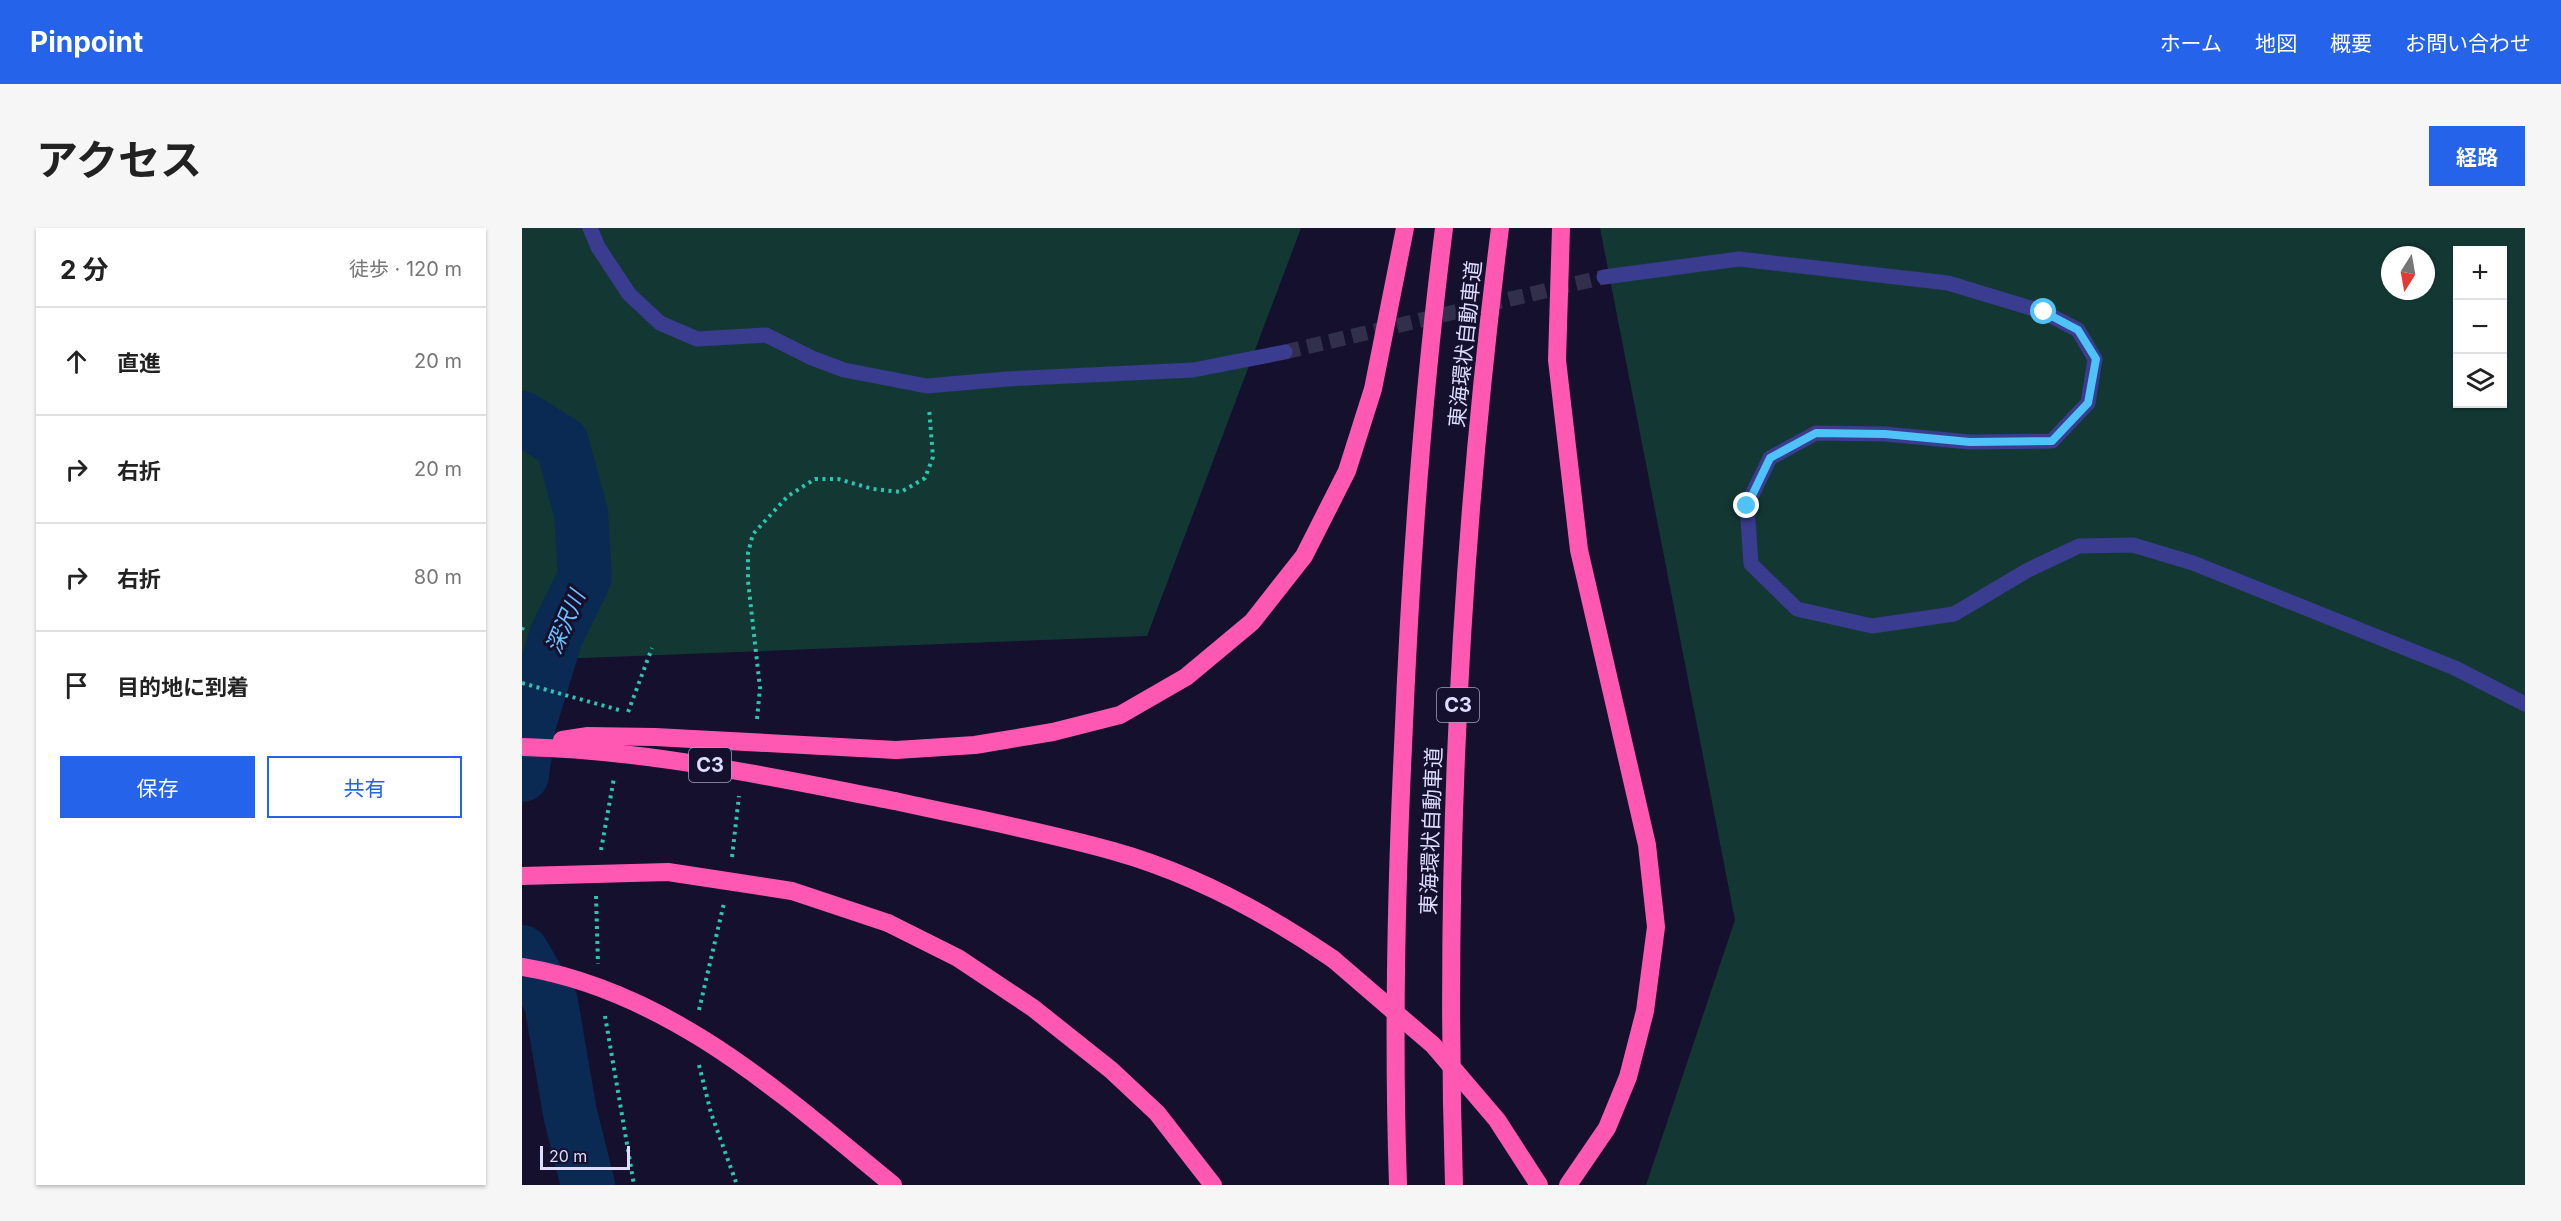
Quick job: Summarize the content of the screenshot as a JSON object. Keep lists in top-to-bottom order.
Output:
{
  "streets": {
    "highway": ["東海環状自動車道", "C3"]
  },
  "water": ["深沢川"],
  "scale_bar": "20 m",
  "north": "bottom",
  "page": {
    "header": "Pinpoint",
    "nav": [
      "ホーム",
      "地図",
      "概要",
      "お問い合わせ"
    ],
    "title": "アクセス",
    "buttons": [
      "経路",
      ["保存", "共有"]
    ],
    "heading": ["2 分", "徒歩 · 120 m"],
    "map_buttons": ["+", "−"],
    "list": [
      ["直進", "20 m"],
      ["右折", "20 m"],
      ["右折", "80 m"],
      "目的地に到着"
    ],
    "scale": "20 m"
  }
}
